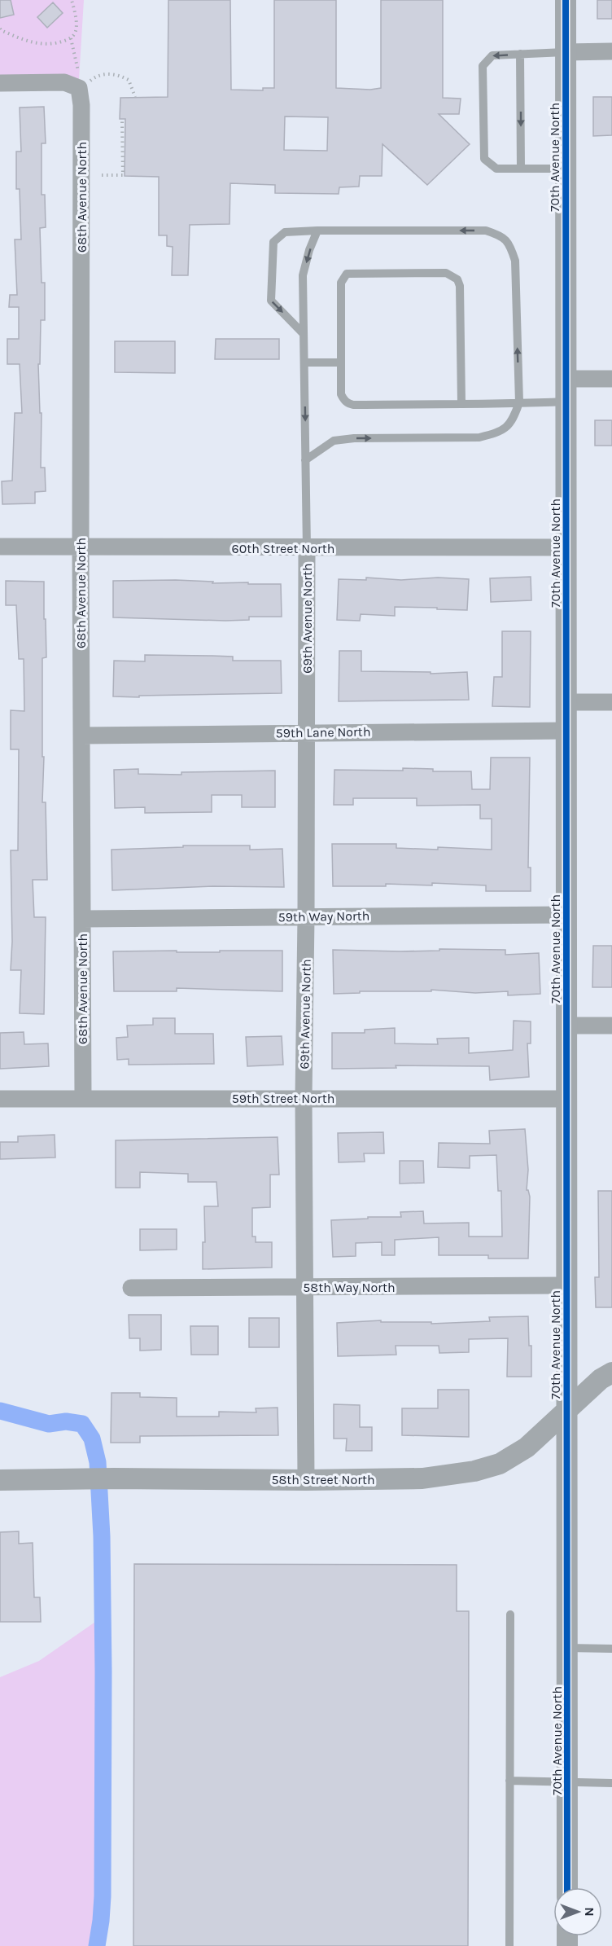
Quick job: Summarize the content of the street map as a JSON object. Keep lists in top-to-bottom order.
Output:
{
  "streets": {
    "street": [
      "70th Avenue North",
      "68th Avenue North",
      "60th Street North",
      "69th Avenue North",
      "59th Lane North",
      "59th Way North",
      "59th Street North",
      "58th Way North",
      "58th Street North"
    ]
  },
  "crossings": [
    ["70th Avenue North", "60th Street North"],
    ["70th Avenue North", "59th Lane North"],
    ["70th Avenue North", "59th Way North"],
    ["70th Avenue North", "59th Street North"],
    ["70th Avenue North", "58th Way North"],
    ["70th Avenue North", "58th Street North"],
    ["68th Avenue North", "60th Street North"],
    ["68th Avenue North", "59th Lane North"],
    ["68th Avenue North", "59th Way North"],
    ["68th Avenue North", "59th Street North"],
    ["60th Street North", "69th Avenue North"],
    ["69th Avenue North", "59th Lane North"],
    ["69th Avenue North", "59th Way North"],
    ["69th Avenue North", "59th Street North"],
    ["69th Avenue North", "58th Way North"],
    ["69th Avenue North", "58th Street North"]
  ],
  "north": "right"
}
